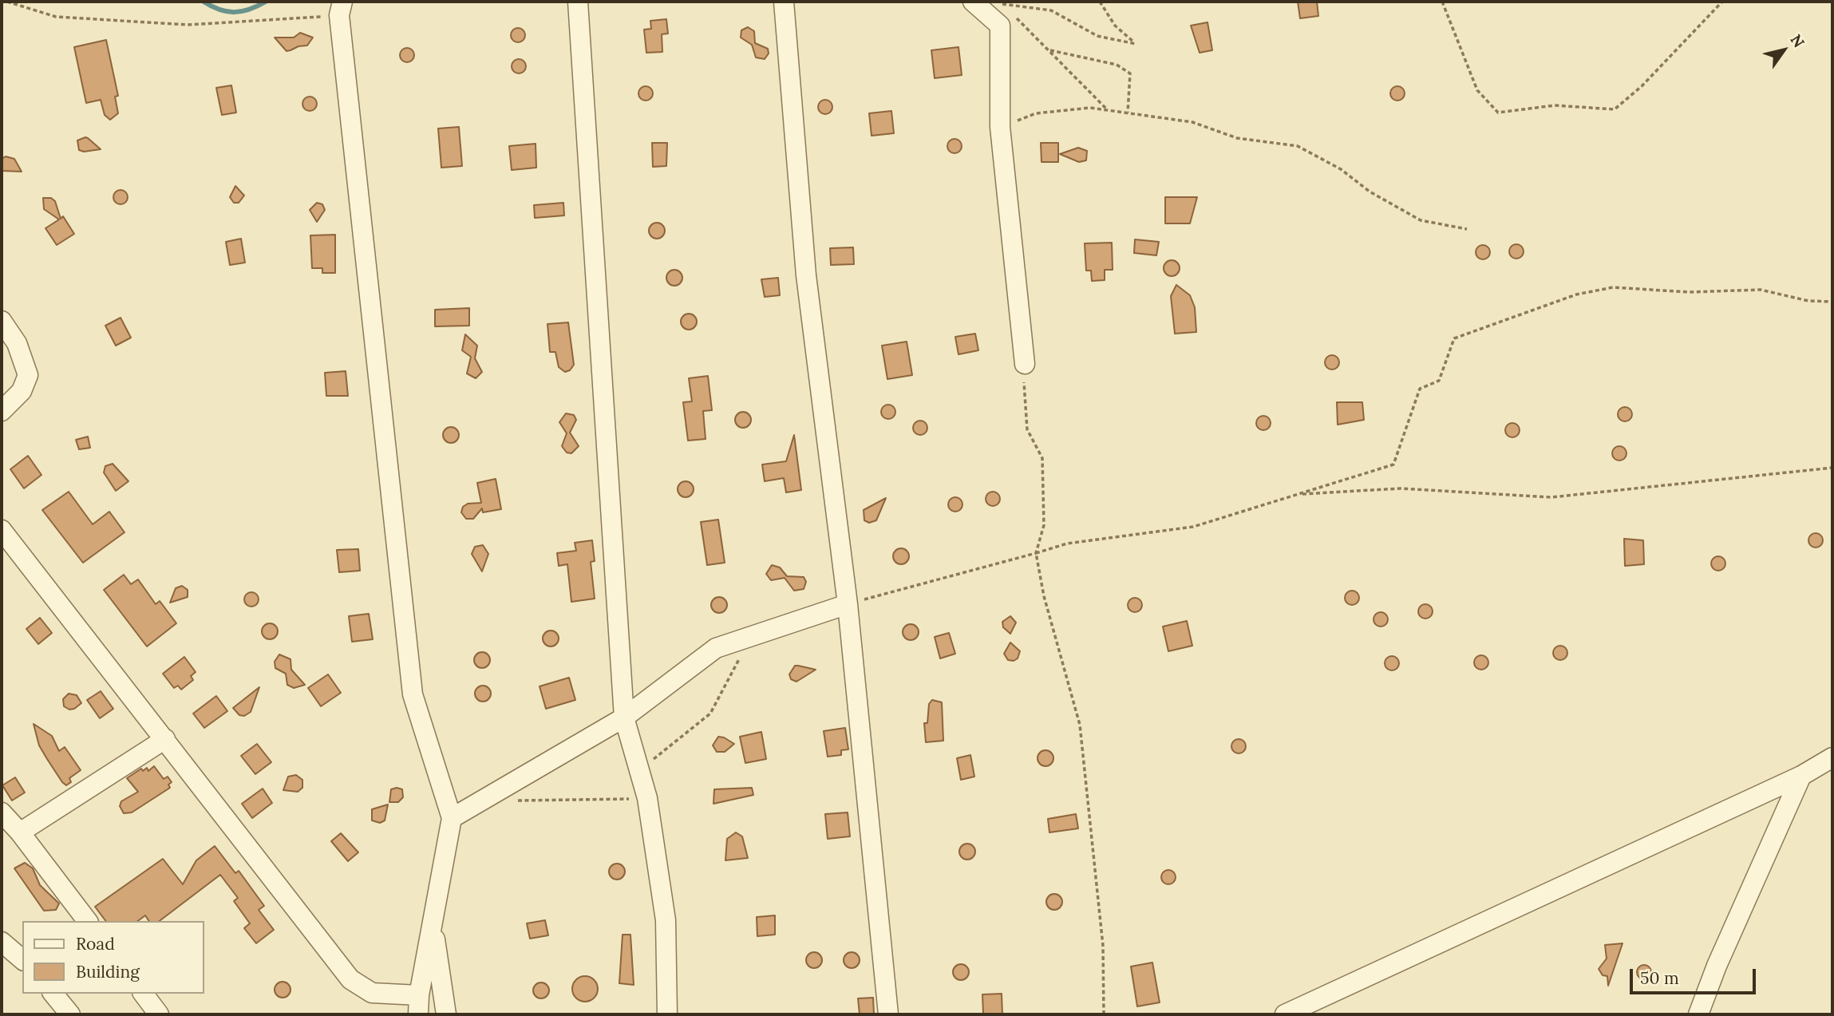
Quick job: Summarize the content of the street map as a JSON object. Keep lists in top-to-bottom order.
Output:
{
  "legend": ["Road", "Building"],
  "scale_bar": "50 m",
  "north": "top right"
}
